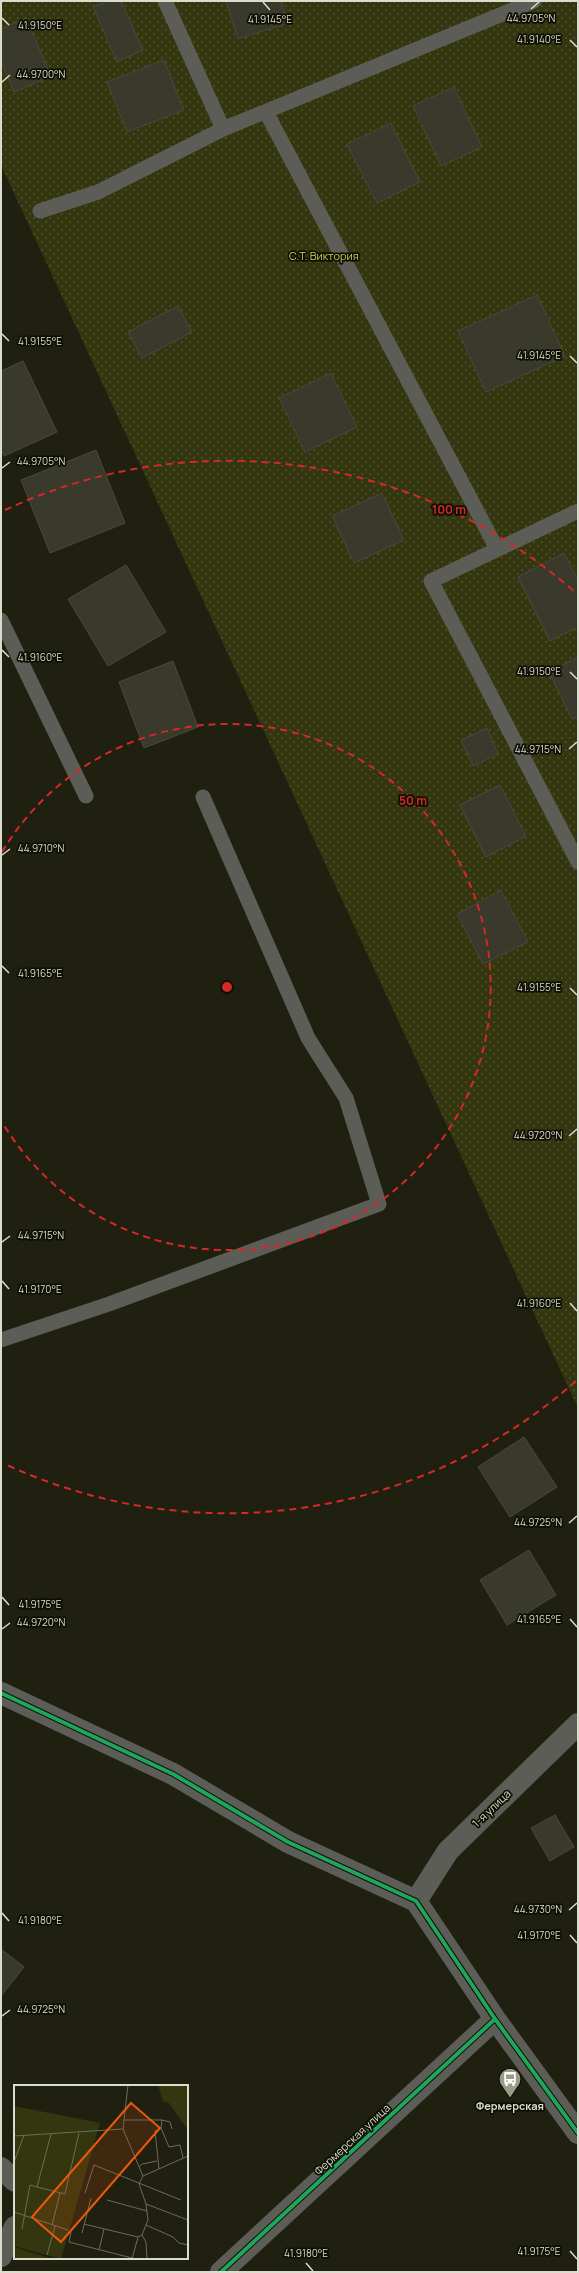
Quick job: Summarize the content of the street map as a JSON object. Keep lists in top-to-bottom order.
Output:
{
  "streets": {
    "street": ["1-я улица", "Фермерская улица"]
  },
  "parks": ["С.Т. Виктория"],
  "places": {
    "bus stop": ["Фермерская"]
  },
  "coordinates": [
    "44.9705°N",
    "41.9145°E",
    "41.9150°E",
    "41.9140°E",
    "44.9700°N",
    "41.9155°E",
    "41.9160°E",
    "44.9715°N",
    "44.9710°N",
    "41.9165°E",
    "44.9720°N",
    "41.9170°E",
    "44.9725°N",
    "41.9175°E",
    "44.9730°N",
    "41.9180°E"
  ],
  "rings": ["100 m", "50 m"]
}
